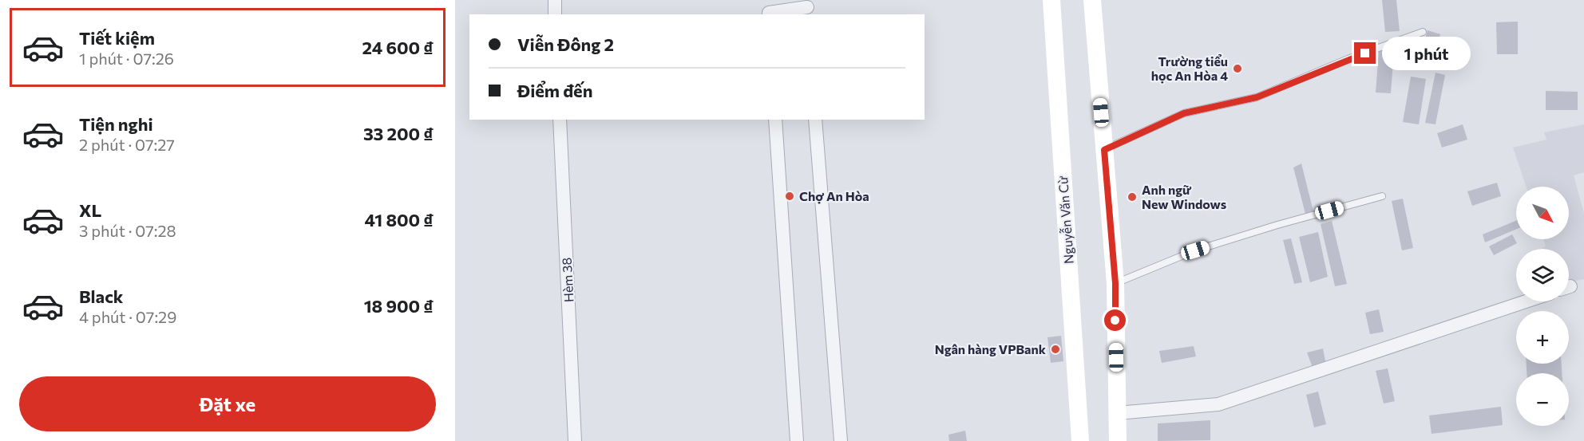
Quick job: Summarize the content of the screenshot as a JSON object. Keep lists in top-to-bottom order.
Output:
{
  "streets": {
    "main road": ["Nguyễn Văn Cừ"],
    "street": ["Hèm 38"]
  },
  "places": [
    "Trường tiểu học An Hòa 4",
    "Chợ An Hòa",
    "Anh ngữ New Windows",
    "Ngân hàng VPBank"
  ],
  "north": "bottom right",
  "page": {
    "list": [
      {
        "name": "Tiết kiệm",
        "note": "1 phút · 07:26",
        "value": "24 600 ₫"
      },
      {
        "name": "Tiện nghi",
        "note": "2 phút · 07:27",
        "value": "33 200 ₫"
      },
      {
        "name": "XL",
        "note": "3 phút · 07:28",
        "value": "41 800 ₫"
      },
      {
        "name": "Black",
        "note": "4 phút · 07:29",
        "value": "18 900 ₫"
      }
    ],
    "banner": ["Viễn Đông 2", "Điểm đến"],
    "bubble": "1 phút",
    "map_buttons": ["+", "−"],
    "buttons": "Đặt xe"
  }
}
